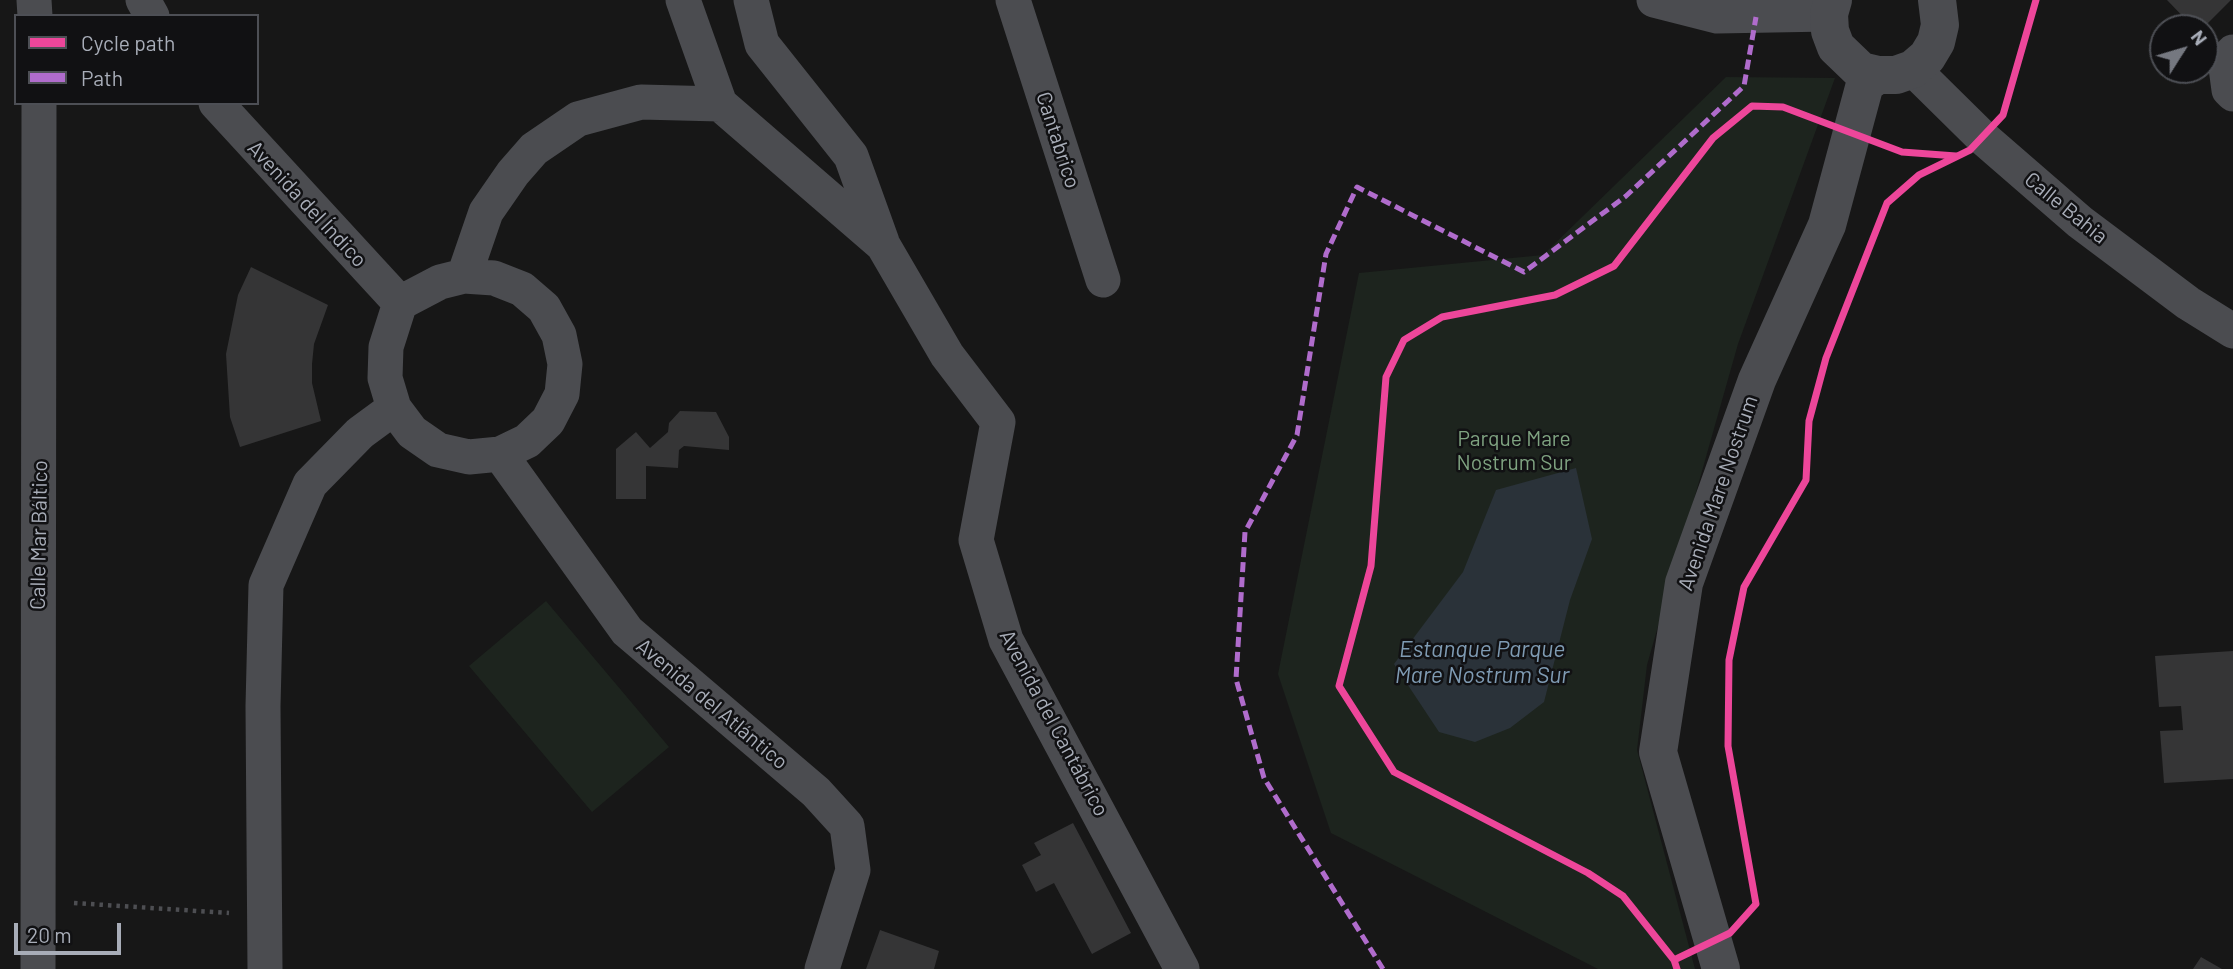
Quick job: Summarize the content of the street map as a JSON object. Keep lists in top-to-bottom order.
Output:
{
  "streets": {
    "street": [
      "Cantabrico",
      "Avenida del Índico",
      "Calle Bahia",
      "Avenida Mare Nostrum",
      "Calle Mar Báltico",
      "Avenida del Atlántico",
      "Avenida del Cantábrico"
    ]
  },
  "crossings": [
    ["Avenida del Índico", "Avenida del Atlántico"],
    ["Calle Bahia", "Avenida Mare Nostrum"]
  ],
  "water": ["Estanque Parque Mare Nostrum Sur"],
  "parks": ["Parque Mare Nostrum Sur"],
  "legend": ["Cycle path", "Path"],
  "scale_bar": "20 m",
  "north": "top right"
}
